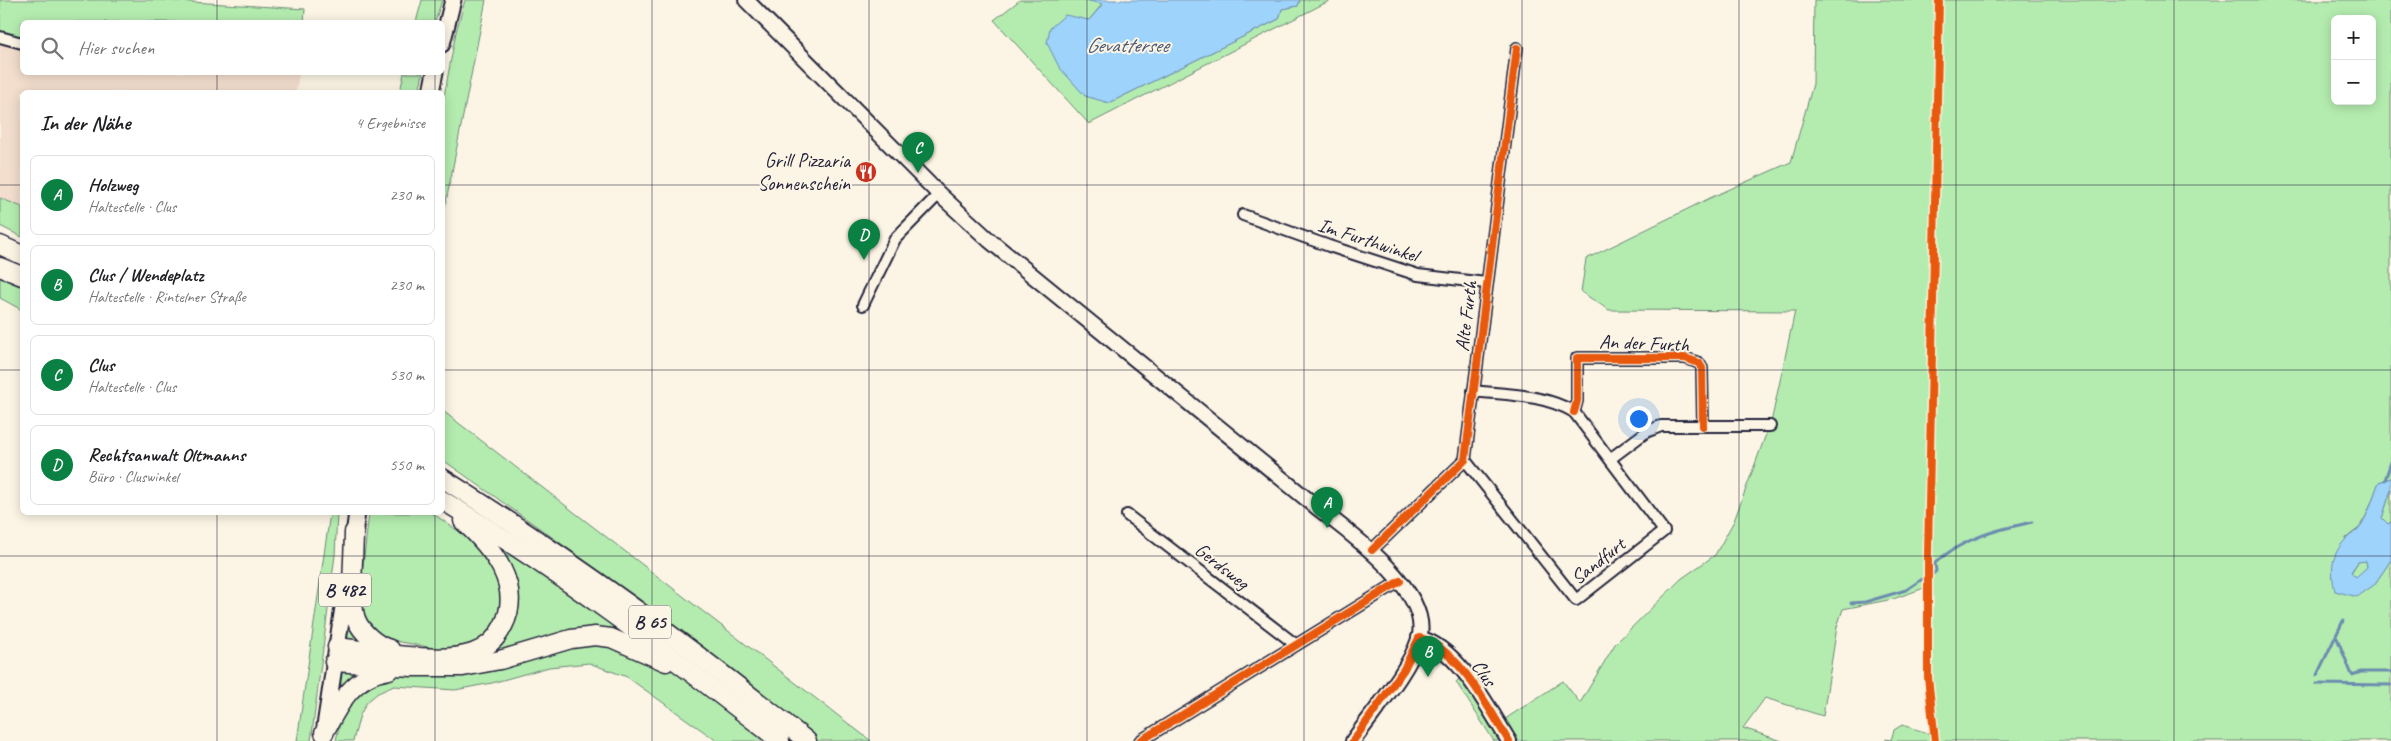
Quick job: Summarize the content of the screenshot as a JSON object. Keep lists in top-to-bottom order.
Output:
{
  "streets": {
    "highway": ["B 65"],
    "main road": ["B 482", "Clus"],
    "street": [
      "Im Furthwinkel",
      "Alte Furth",
      "An der Furth",
      "Sandfurt",
      "Gerdsweg"
    ]
  },
  "crossings": [
    ["Im Furthwinkel", "Alte Furth"],
    ["Alte Furth", "Sandfurt"],
    ["An der Furth", "Sandfurt"]
  ],
  "water": ["Gevattersee"],
  "places": {
    "restaurant": ["Grill Pizzaria Sonnenschein"]
  },
  "page": {
    "map_buttons": ["+", "−"],
    "search": "Hier suchen",
    "heading": ["In der Nähe", "4 Ergebnisse"],
    "pins": [
      "C",
      "D",
      "A",
      "B"
    ],
    "list": [
      {
        "mark": "A",
        "name": "Holzweg",
        "note": "Haltestelle · Clus",
        "value": "230 m"
      },
      {
        "mark": "B",
        "name": "Clus / Wendeplatz",
        "note": "Haltestelle · Rintelner Straße",
        "value": "230 m"
      },
      {
        "mark": "C",
        "name": "Clus",
        "note": "Haltestelle · Clus",
        "value": "530 m"
      },
      {
        "mark": "D",
        "name": "Rechtsanwalt Oltmanns",
        "note": "Büro · Cluswinkel",
        "value": "550 m"
      }
    ]
  }
}
